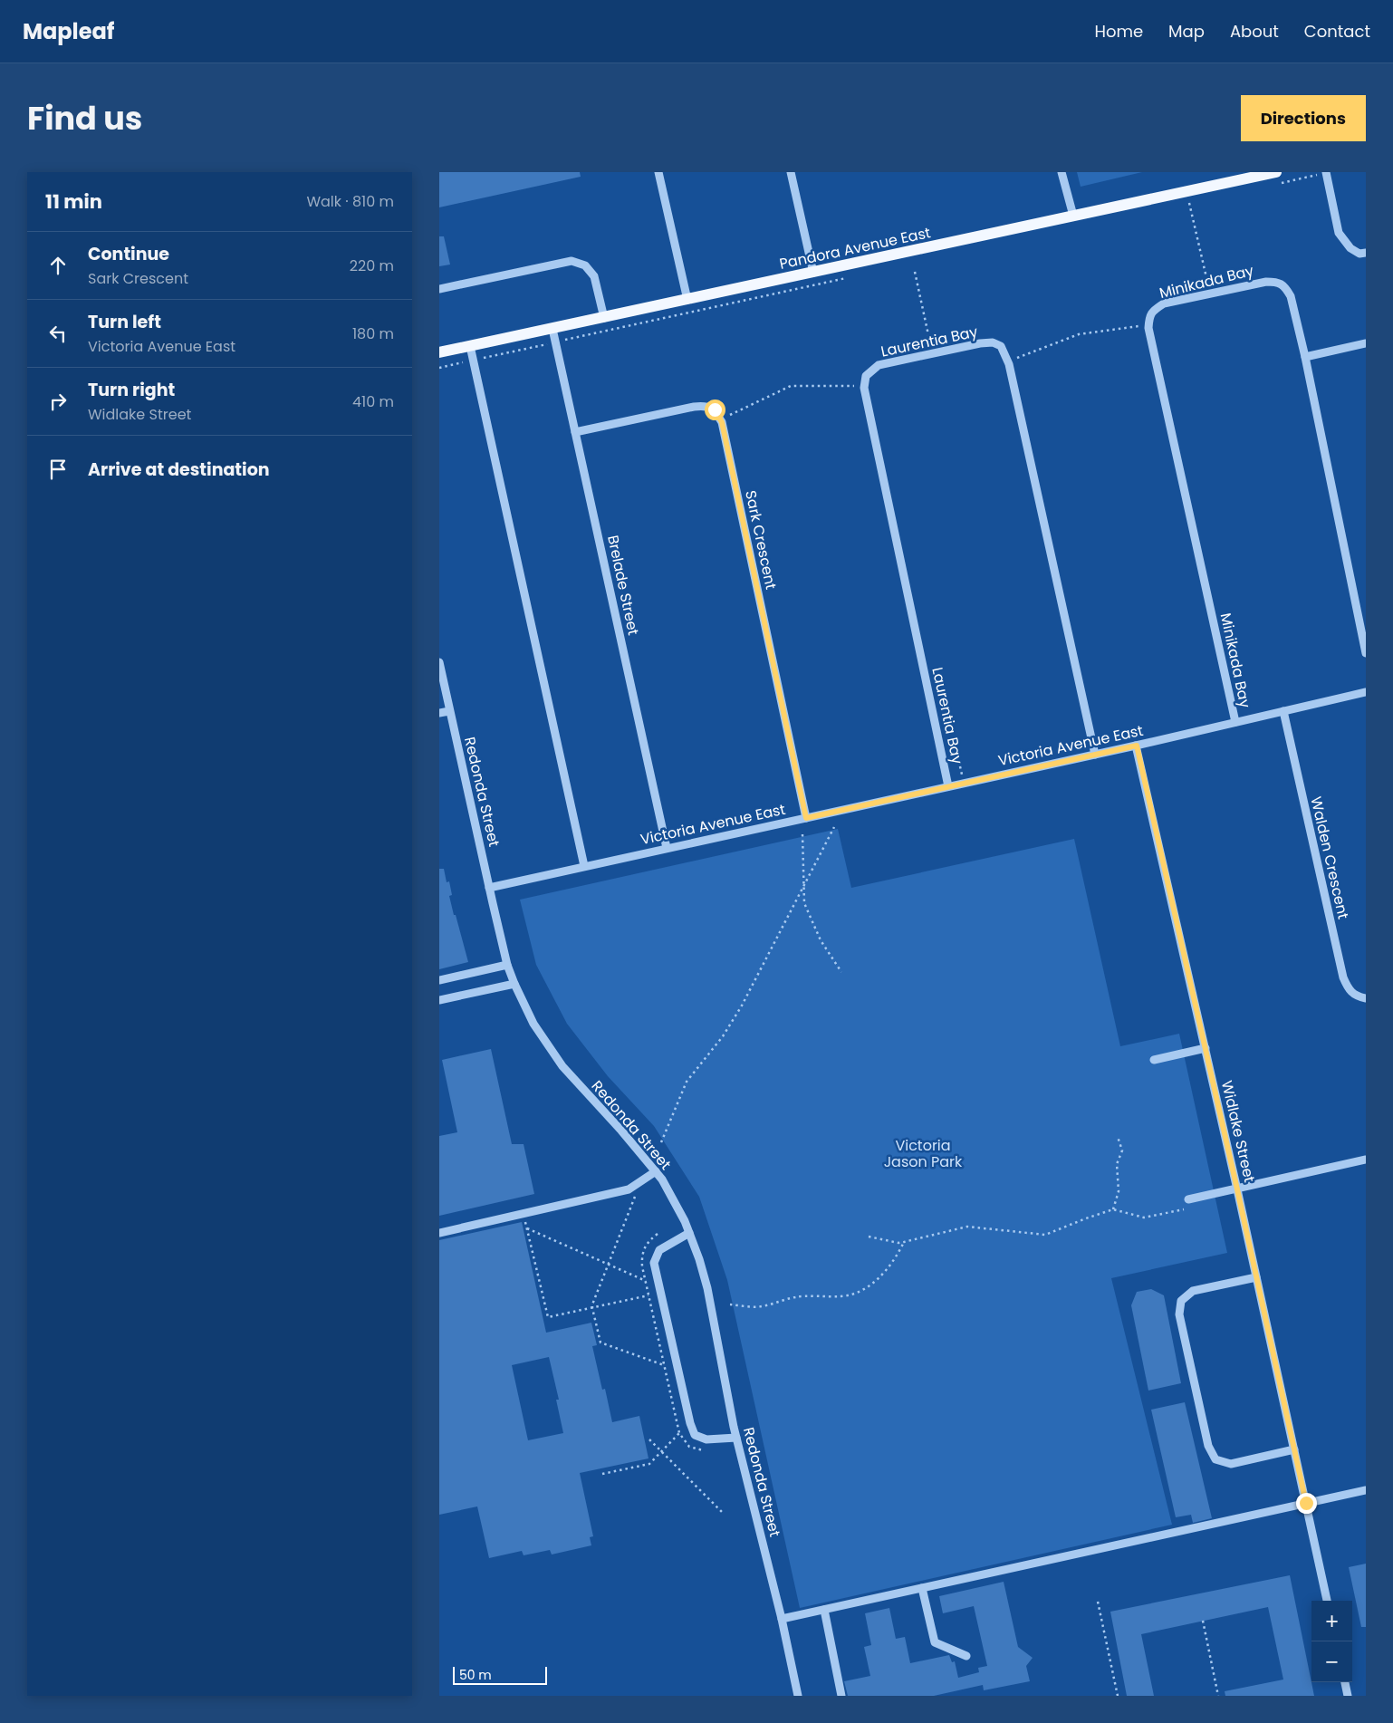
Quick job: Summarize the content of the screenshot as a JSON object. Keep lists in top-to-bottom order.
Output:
{
  "streets": {
    "main road": ["Pandora Avenue East"],
    "street": [
      "Minikada Bay",
      "Laurentia Bay",
      "Sark Crescent",
      "Brelade Street",
      "Victoria Avenue East",
      "Redonda Street",
      "Walden Crescent",
      "Widlake Street"
    ]
  },
  "crossings": [
    ["Pandora Avenue East", "Brelade Street"],
    ["Minikada Bay", "Victoria Avenue East"],
    ["Laurentia Bay", "Victoria Avenue East"],
    ["Sark Crescent", "Victoria Avenue East"],
    ["Brelade Street", "Victoria Avenue East"],
    ["Victoria Avenue East", "Redonda Street"],
    ["Victoria Avenue East", "Walden Crescent"],
    ["Victoria Avenue East", "Widlake Street"]
  ],
  "parks": ["Victoria Jason Park"],
  "scale_bar": "50 m",
  "page": {
    "header": "Mapleaf",
    "nav": [
      "Home",
      "Map",
      "About",
      "Contact"
    ],
    "title": "Find us",
    "buttons": "Directions",
    "heading": ["11 min", "Walk · 810 m"],
    "list": [
      ["Continue", "Sark Crescent", "220 m"],
      ["Turn left", "Victoria Avenue East", "180 m"],
      ["Turn right", "Widlake Street", "410 m"],
      "Arrive at destination"
    ],
    "map_buttons": ["+", "−"],
    "scale": "50 m"
  }
}
